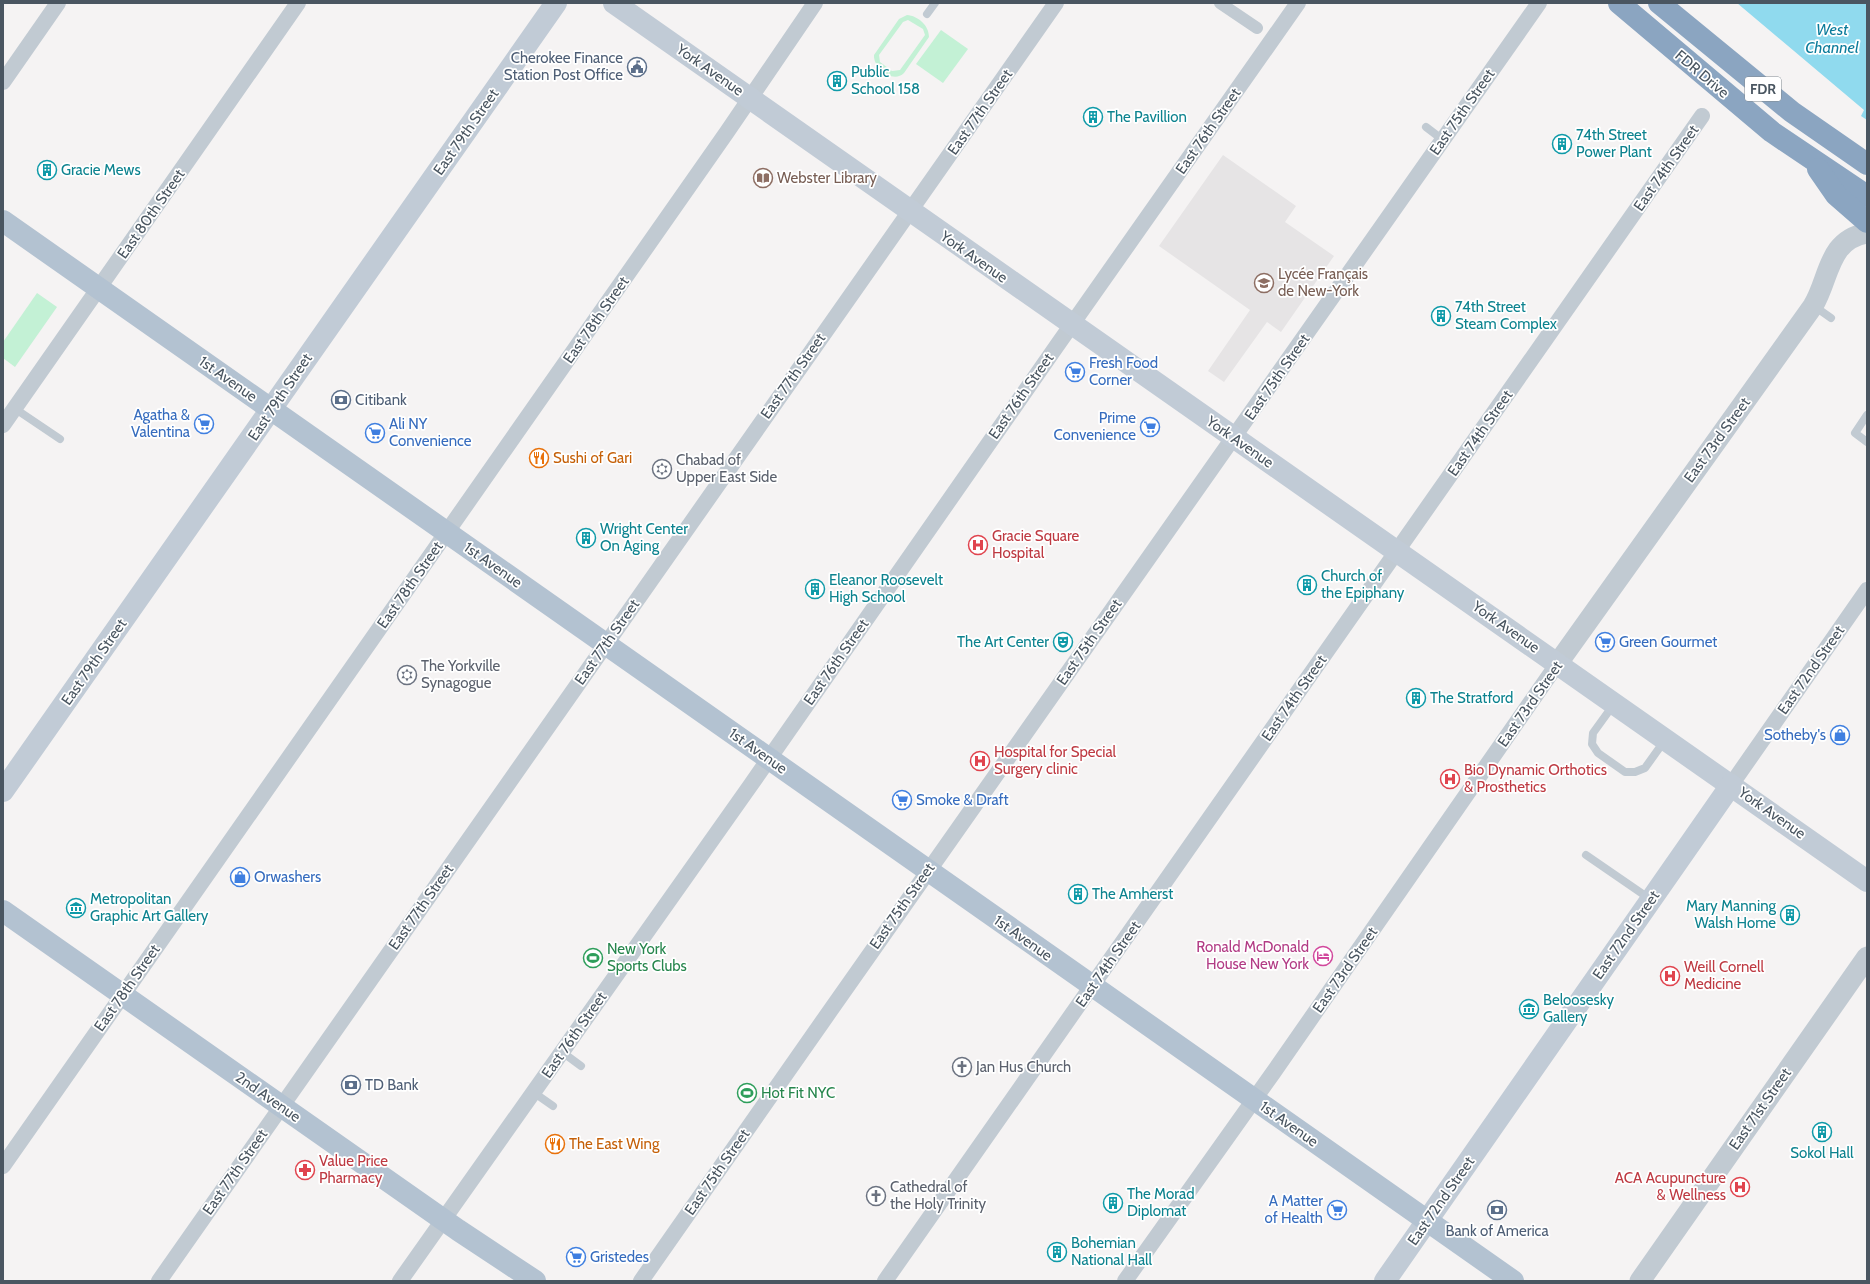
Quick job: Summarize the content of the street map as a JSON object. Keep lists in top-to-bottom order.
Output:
{
  "streets": {
    "highway": ["FDR Drive", "FDR"],
    "main road": [
      "York Avenue",
      "East 79th Street",
      "1st Avenue",
      "East 72nd Street",
      "2nd Avenue"
    ],
    "street": [
      "East 77th Street",
      "East 75th Street",
      "East 76th Street",
      "East 74th Street",
      "East 80th Street",
      "East 78th Street",
      "East 73rd Street",
      "East 71st Street"
    ]
  },
  "crossings": [
    ["York Avenue", "East 77th Street"],
    ["York Avenue", "East 75th Street"],
    ["York Avenue", "East 76th Street"],
    ["York Avenue", "East 74th Street"],
    ["York Avenue", "East 78th Street"],
    ["York Avenue", "East 73rd Street"],
    ["York Avenue", "East 72nd Street"],
    ["East 77th Street", "1st Avenue"],
    ["East 77th Street", "2nd Avenue"],
    ["East 75th Street", "1st Avenue"],
    ["East 76th Street", "1st Avenue"],
    ["East 76th Street", "2nd Avenue"],
    ["East 79th Street", "1st Avenue"],
    ["East 74th Street", "1st Avenue"],
    ["East 80th Street", "1st Avenue"],
    ["East 78th Street", "1st Avenue"],
    ["East 78th Street", "2nd Avenue"],
    ["1st Avenue", "East 73rd Street"],
    ["1st Avenue", "East 72nd Street"]
  ],
  "water": ["West Channel"],
  "places": {
    "public building": ["Cherokee Finance Station Post Office"],
    "building": [
      "Public School 158",
      "The Pavillion",
      "74th Street Power Plant",
      "Gracie Mews",
      "74th Street Steam Complex",
      "Wright Center On Aging",
      "Church of the Epiphany",
      "Eleanor Roosevelt High School",
      "The Stratford",
      "The Amherst",
      "Mary Manning Walsh Home",
      "Sokol Hall",
      "The Morad Diplomat",
      "Bohemian National Hall"
    ],
    "library": ["Webster Library"],
    "school or university": ["Lycée Français de New-York"],
    "supermarket": [
      "Fresh Food Corner",
      "Agatha & Valentina",
      "Prime Convenience",
      "Ali NY Convenience",
      "Green Gourmet",
      "Smoke & Draft",
      "A Matter of Health",
      "Gristedes"
    ],
    "bank": ["Citibank", "TD Bank", "Bank of America"],
    "restaurant": ["Sushi of Gari", "The East Wing"],
    "synagogue": ["Chabad of Upper East Side", "The Yorkville Synagogue"],
    "hospital": [
      "Gracie Square Hospital",
      "Hospital for Special Surgery clinic",
      "Bio Dynamic Orthotics & Prosthetics",
      "Weill Cornell Medicine",
      "ACA Acupuncture & Wellness"
    ],
    "theatre": ["The Art Center"],
    "shop": ["Sotheby's", "Orwashers"],
    "museum": ["Metropolitan Graphic Art Gallery", "Beloosesky Gallery"],
    "hotel": ["Ronald McDonald House New York"],
    "sports": ["New York Sports Clubs", "Hot Fit NYC"],
    "church": ["Jan Hus Church", "Cathedral of the Holy Trinity"],
    "pharmacy": ["Value Price Pharmacy"]
  }
}
